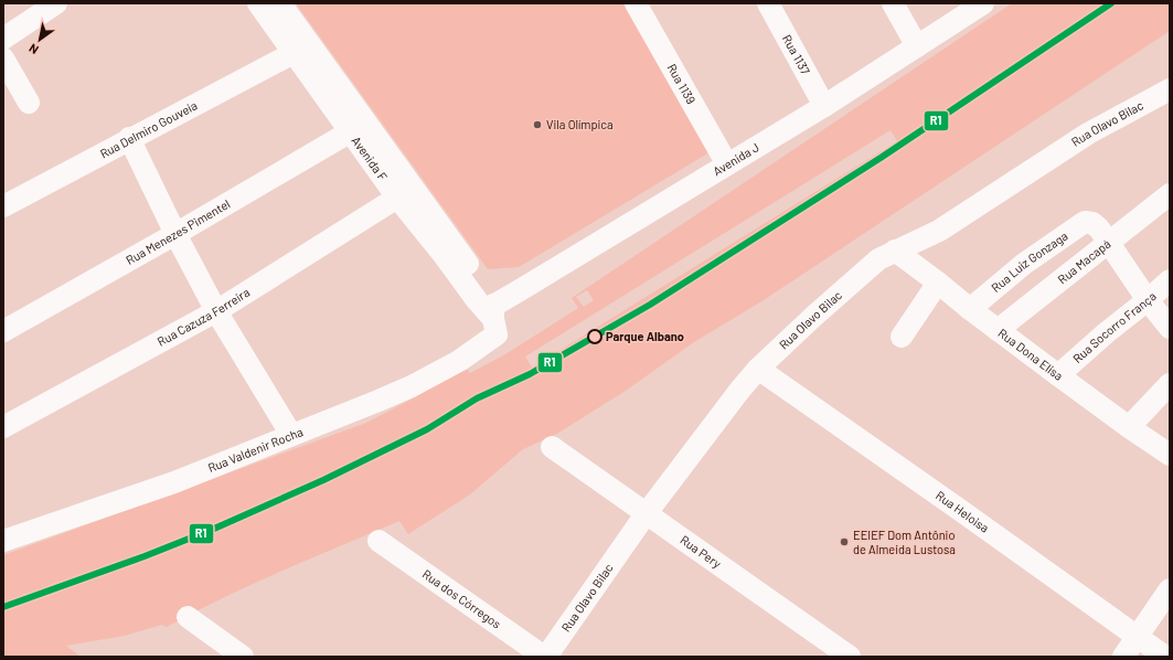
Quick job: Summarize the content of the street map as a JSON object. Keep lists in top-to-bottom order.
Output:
{
  "streets": {
    "street": [
      "Rua 1137",
      "Rua 1139",
      "Rua Olavo Bilac",
      "Rua Delmiro Gouveia",
      "Avenida F",
      "Avenida J",
      "Rua Menezes Pimentel",
      "Rua Luiz Gonzaga",
      "Rua Macapá",
      "Rua Cazuza Ferreira",
      "Rua Socorro França",
      "Rua Dona Elisa",
      "Rua Valdenir Rocha",
      "Rua Heloisa",
      "Rua Pery",
      "Rua dos Córregos"
    ]
  },
  "crossings": [
    ["Rua 1137", "Avenida J"],
    ["Rua 1139", "Avenida J"],
    ["Rua Olavo Bilac", "Rua Dona Elisa"],
    ["Rua Olavo Bilac", "Rua Heloisa"],
    ["Rua Olavo Bilac", "Rua Pery"],
    ["Rua Olavo Bilac", "Rua dos Córregos"],
    ["Rua Delmiro Gouveia", "Avenida F"],
    ["Avenida F", "Avenida J"],
    ["Avenida F", "Rua Menezes Pimentel"],
    ["Avenida F", "Rua Cazuza Ferreira"],
    ["Avenida F", "Rua Valdenir Rocha"],
    ["Avenida J", "Rua Valdenir Rocha"],
    ["Rua Luiz Gonzaga", "Rua Macapá"],
    ["Rua Luiz Gonzaga", "Rua Dona Elisa"],
    ["Rua Macapá", "Rua Dona Elisa"],
    ["Rua Socorro França", "Rua Dona Elisa"]
  ],
  "places": ["Vila Olímpica", "Parque Albano", "EEIEF Dom Antônio de Almeida Lustosa"],
  "lines": ["transit line R1"],
  "north": "bottom left"
}
